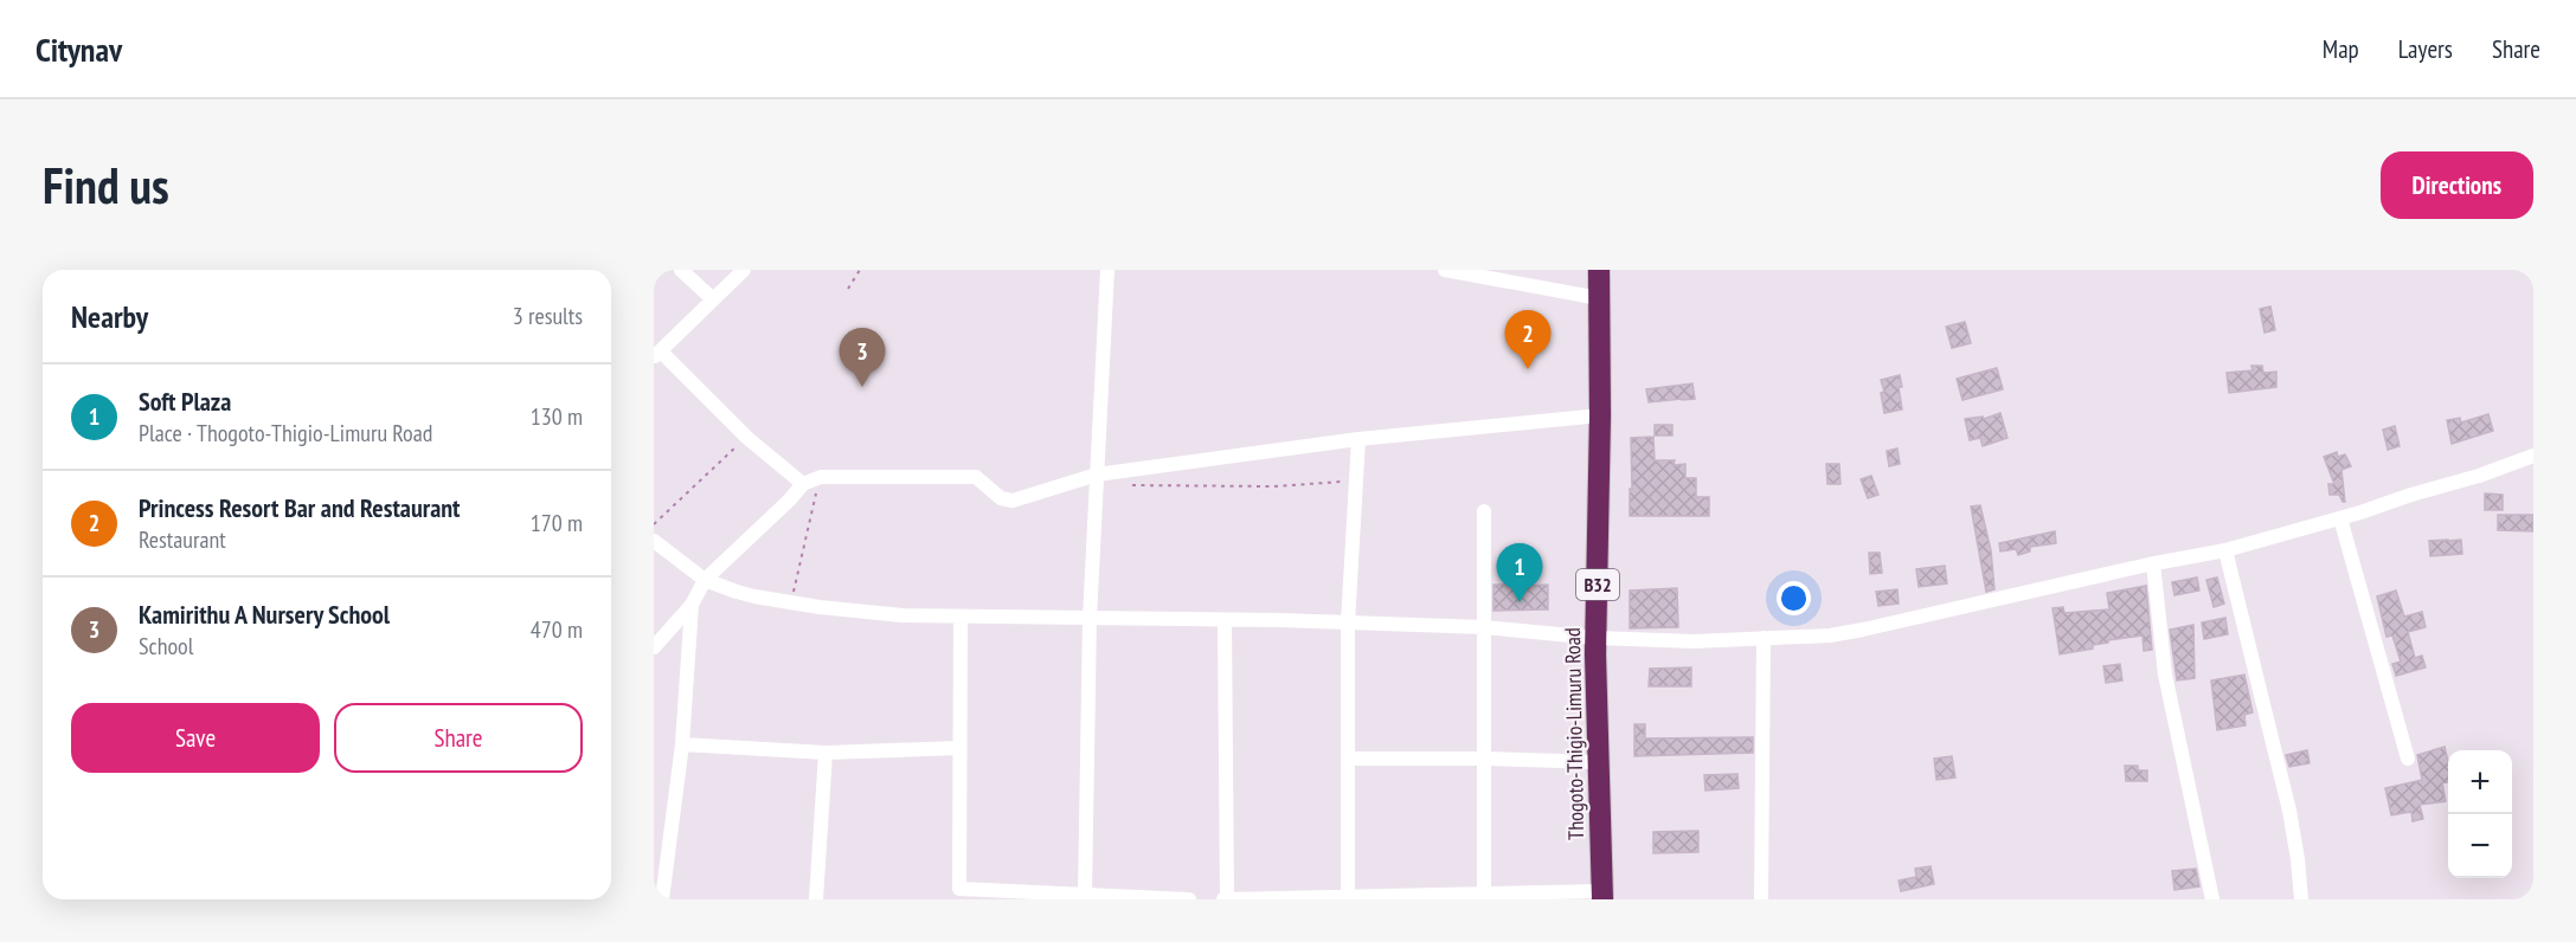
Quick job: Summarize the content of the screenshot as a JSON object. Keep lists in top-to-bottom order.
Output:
{
  "streets": {
    "highway": ["B32", "Thogoto-Thigio-Limuru Road"]
  },
  "page": {
    "header": "Citynav",
    "nav": ["Map", "Layers", "Share"],
    "buttons": [
      "Directions",
      ["Save", "Share"]
    ],
    "title": "Find us",
    "heading": ["Nearby", "3 results"],
    "pins": ["2", "3", "1"],
    "list": [
      {
        "mark": "1",
        "name": "Soft Plaza",
        "note": "Place · Thogoto-Thigio-Limuru Road",
        "value": "130 m"
      },
      {
        "mark": "2",
        "name": "Princess Resort Bar and Restaurant",
        "note": "Restaurant",
        "value": "170 m"
      },
      {
        "mark": "3",
        "name": "Kamirithu A Nursery School",
        "note": "School",
        "value": "470 m"
      }
    ],
    "map_buttons": ["+", "−"]
  }
}
